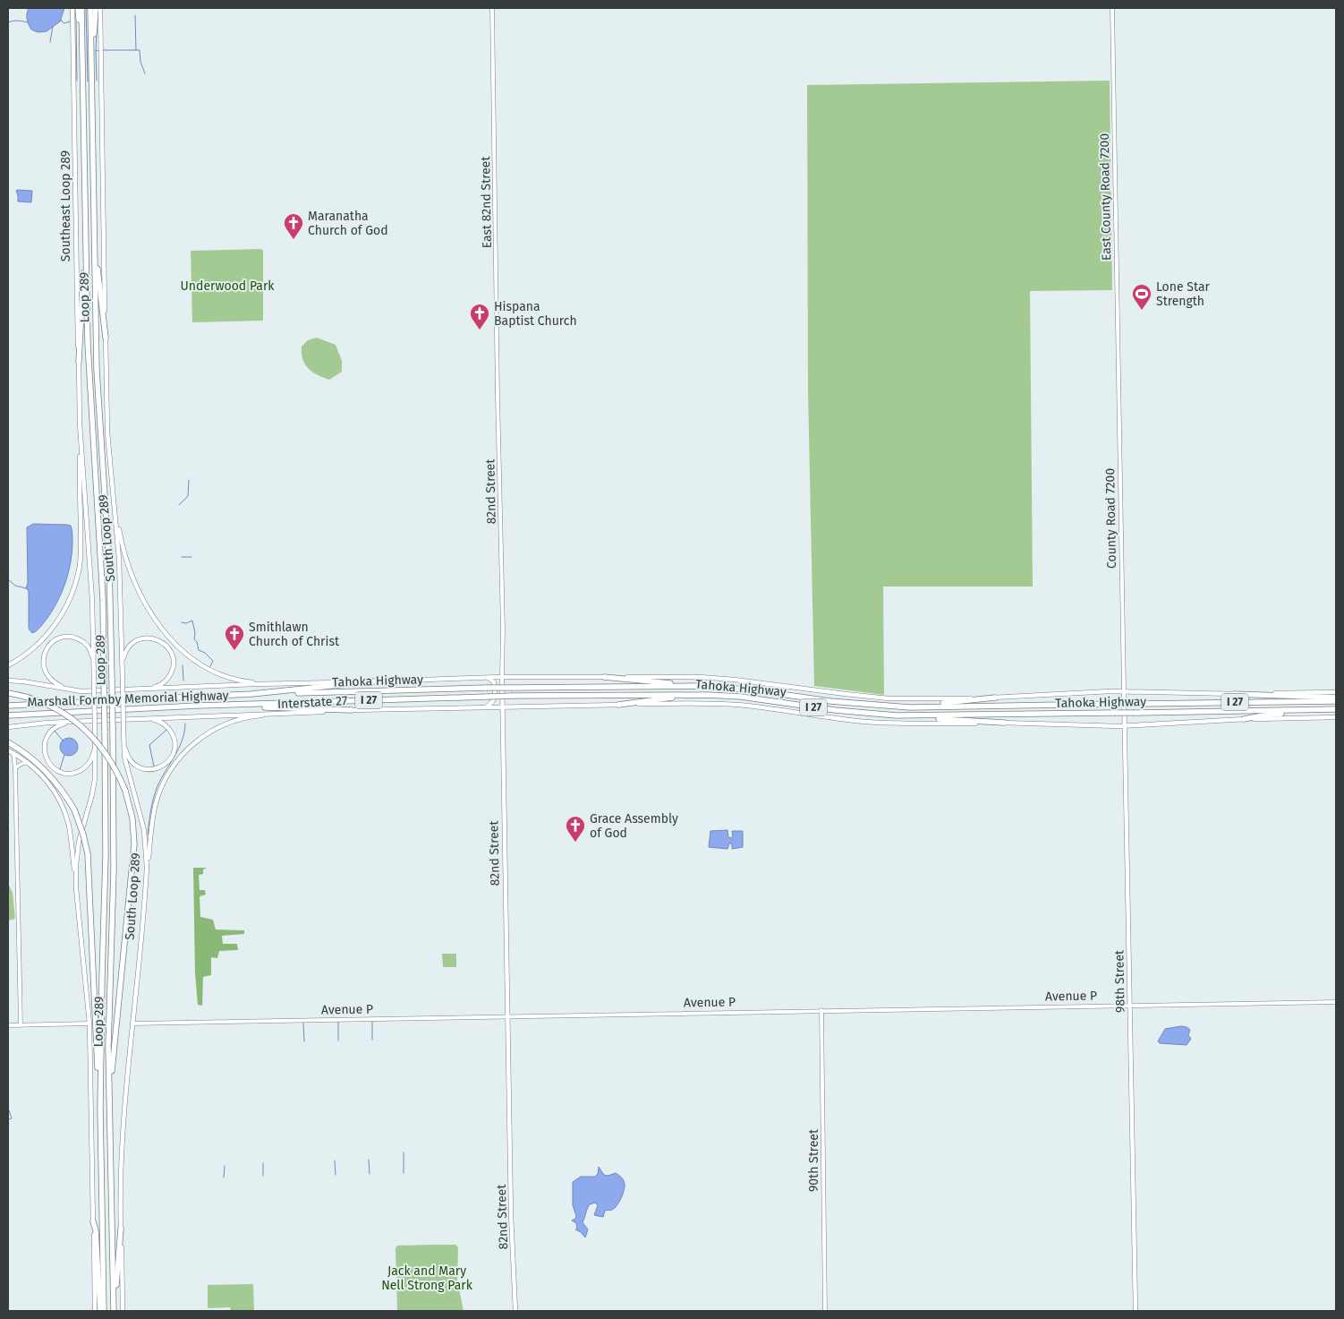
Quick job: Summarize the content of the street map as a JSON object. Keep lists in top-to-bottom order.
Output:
{
  "streets": {
    "highway": [
      "Loop 289",
      "Tahoka Highway",
      "Marshall Formby Memorial Highway",
      "I 27"
    ],
    "main road": [
      "Southeast Loop 289",
      "82nd Street",
      "South Loop 289",
      "Interstate 27",
      "98th Street"
    ],
    "street": [
      "East County Road 7200",
      "East 82nd Street",
      "County Road 7200",
      "Avenue P",
      "90th Street"
    ]
  },
  "crossings": [
    ["East County Road 7200", "County Road 7200"],
    ["East 82nd Street", "82nd Street"],
    ["Southeast Loop 289", "South Loop 289"],
    ["82nd Street", "Interstate 27"],
    ["82nd Street", "Avenue P"],
    ["County Road 7200", "98th Street"],
    ["South Loop 289", "Avenue P"],
    ["Tahoka Highway", "Marshall Formby Memorial Highway"],
    ["Tahoka Highway", "Interstate 27"],
    ["Tahoka Highway", "98th Street"],
    ["98th Street", "Avenue P"],
    ["Avenue P", "90th Street"]
  ],
  "parks": ["Underwood Park", "Jack and Mary Nell Strong Park"],
  "places": {
    "church": [
      "Maranatha Church of God",
      "Hispana Baptist Church",
      "Smithlawn Church of Christ",
      "Grace Assembly of God"
    ],
    "sports": ["Lone Star Strength"]
  }
}
